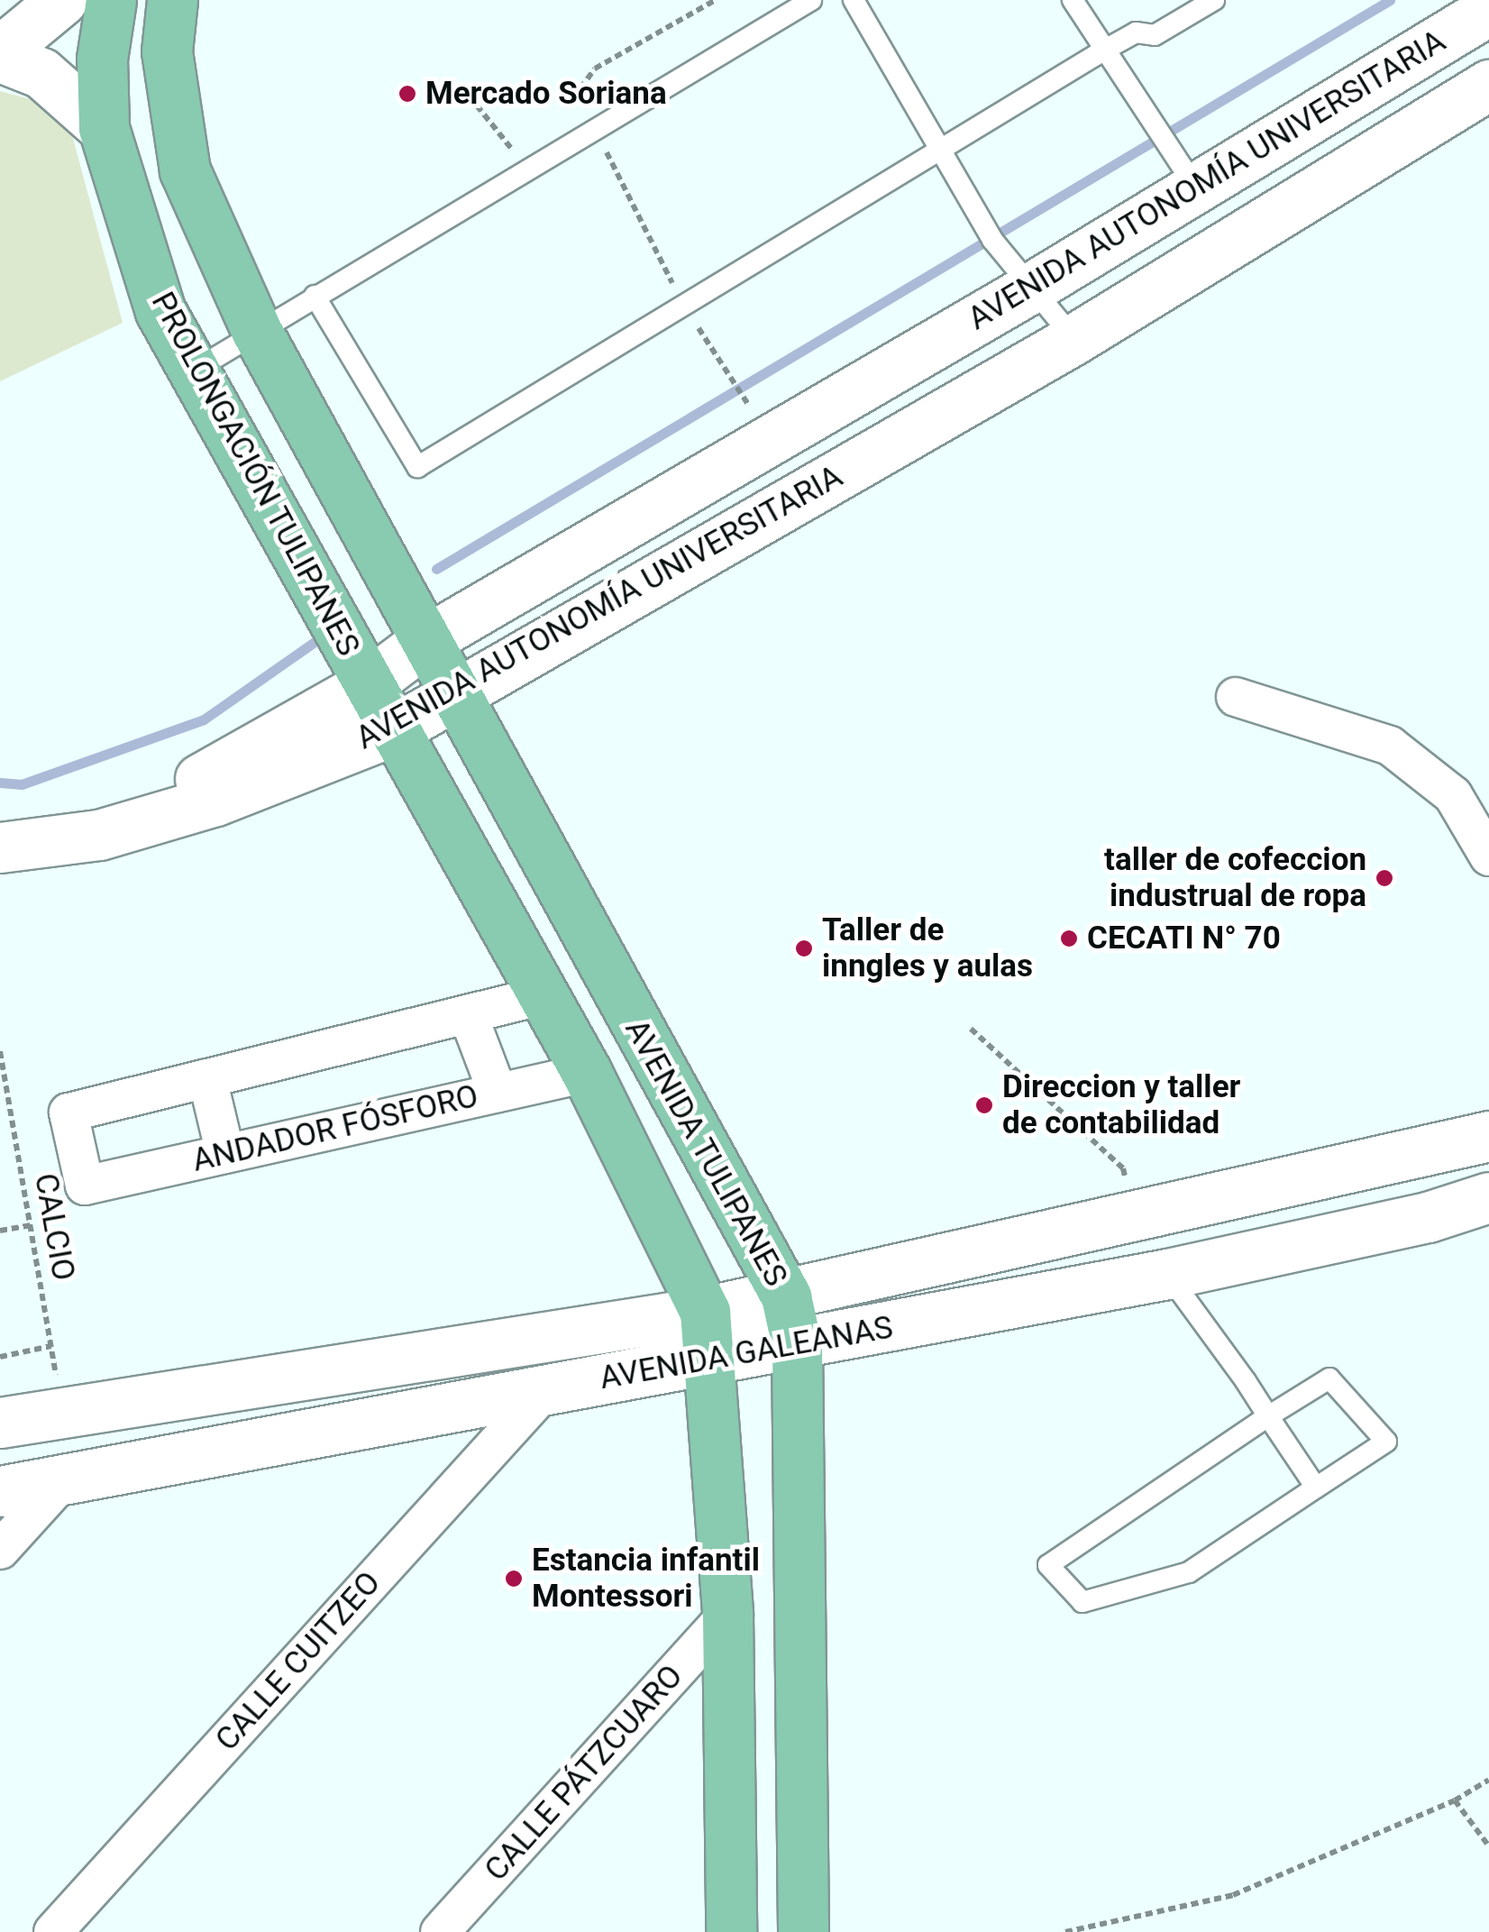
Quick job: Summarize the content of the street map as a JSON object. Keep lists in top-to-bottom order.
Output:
{
  "streets": {
    "main road": ["PROLONGACIÓN TULIPANES", "AVENIDA TULIPANES"],
    "street": [
      "AVENIDA AUTONOMÍA UNIVERSITARIA",
      "ANDADOR FÓSFORO",
      "AVENIDA GALEANAS",
      "CALLE CUITZEO",
      "CALLE PÁTZCUARO"
    ],
    "path": ["CALCIO"]
  },
  "crossings": [
    ["AVENIDA AUTONOMÍA UNIVERSITARIA", "PROLONGACIÓN TULIPANES"],
    ["AVENIDA AUTONOMÍA UNIVERSITARIA", "AVENIDA TULIPANES"],
    ["PROLONGACIÓN TULIPANES", "AVENIDA TULIPANES"],
    ["ANDADOR FÓSFORO", "AVENIDA TULIPANES"],
    ["AVENIDA TULIPANES", "AVENIDA GALEANAS"],
    ["AVENIDA TULIPANES", "CALLE PÁTZCUARO"],
    ["CALCIO", "AVENIDA GALEANAS"],
    ["AVENIDA GALEANAS", "CALLE CUITZEO"]
  ],
  "places": [
    "Mercado Soriana",
    "taller de cofeccion industrual de ropa",
    "CECATI N° 70",
    "Taller de inngles y aulas",
    "Direccion y taller de contabilidad",
    "Estancia infantil Montessori"
  ]
}
